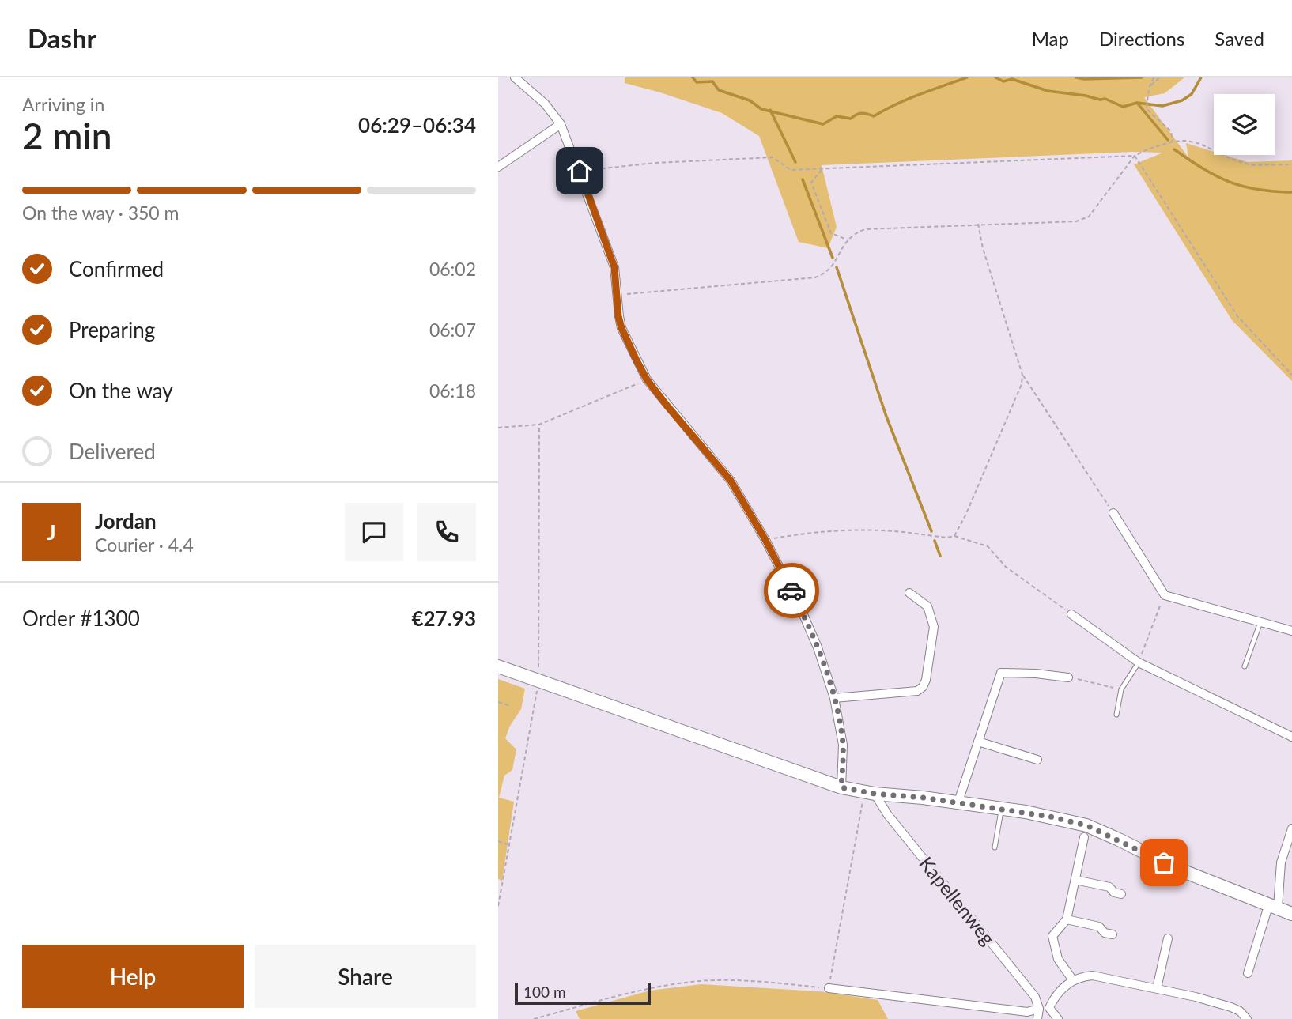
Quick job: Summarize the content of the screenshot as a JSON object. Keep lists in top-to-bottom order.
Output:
{
  "streets": {
    "street": ["Kapellenweg"]
  },
  "scale_bar": "100 m",
  "page": {
    "header": "Dashr",
    "nav": ["Map", "Directions", "Saved"],
    "heading": ["2 min", "Arriving in", "06:29–06:34"],
    "panel": [
      "Jordan",
      "Courier · 4.4",
      "Order #1300",
      "€27.93"
    ],
    "bar": "On the way · 350 m",
    "list": [
      ["Confirmed", "06:02"],
      ["Preparing", "06:07"],
      ["On the way", "06:18"],
      "Delivered"
    ],
    "round": "J",
    "buttons": ["Help", "Share"],
    "scale": "100 m"
  }
}
